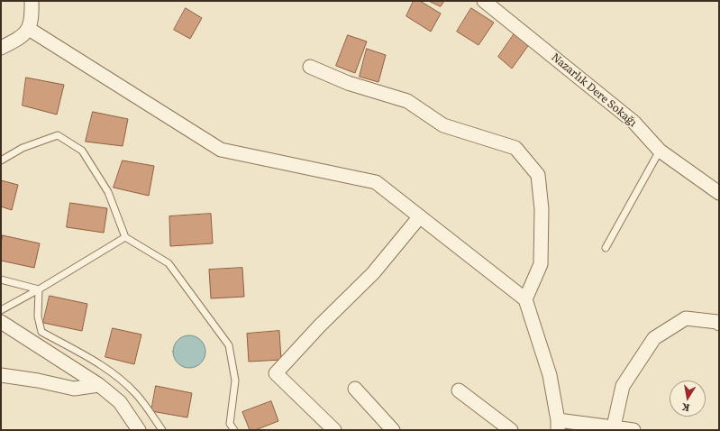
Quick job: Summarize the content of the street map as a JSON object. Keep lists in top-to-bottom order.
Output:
{
  "streets": {
    "street": ["Nazarlık Dere Sokağı"]
  },
  "north": "bottom"
}
